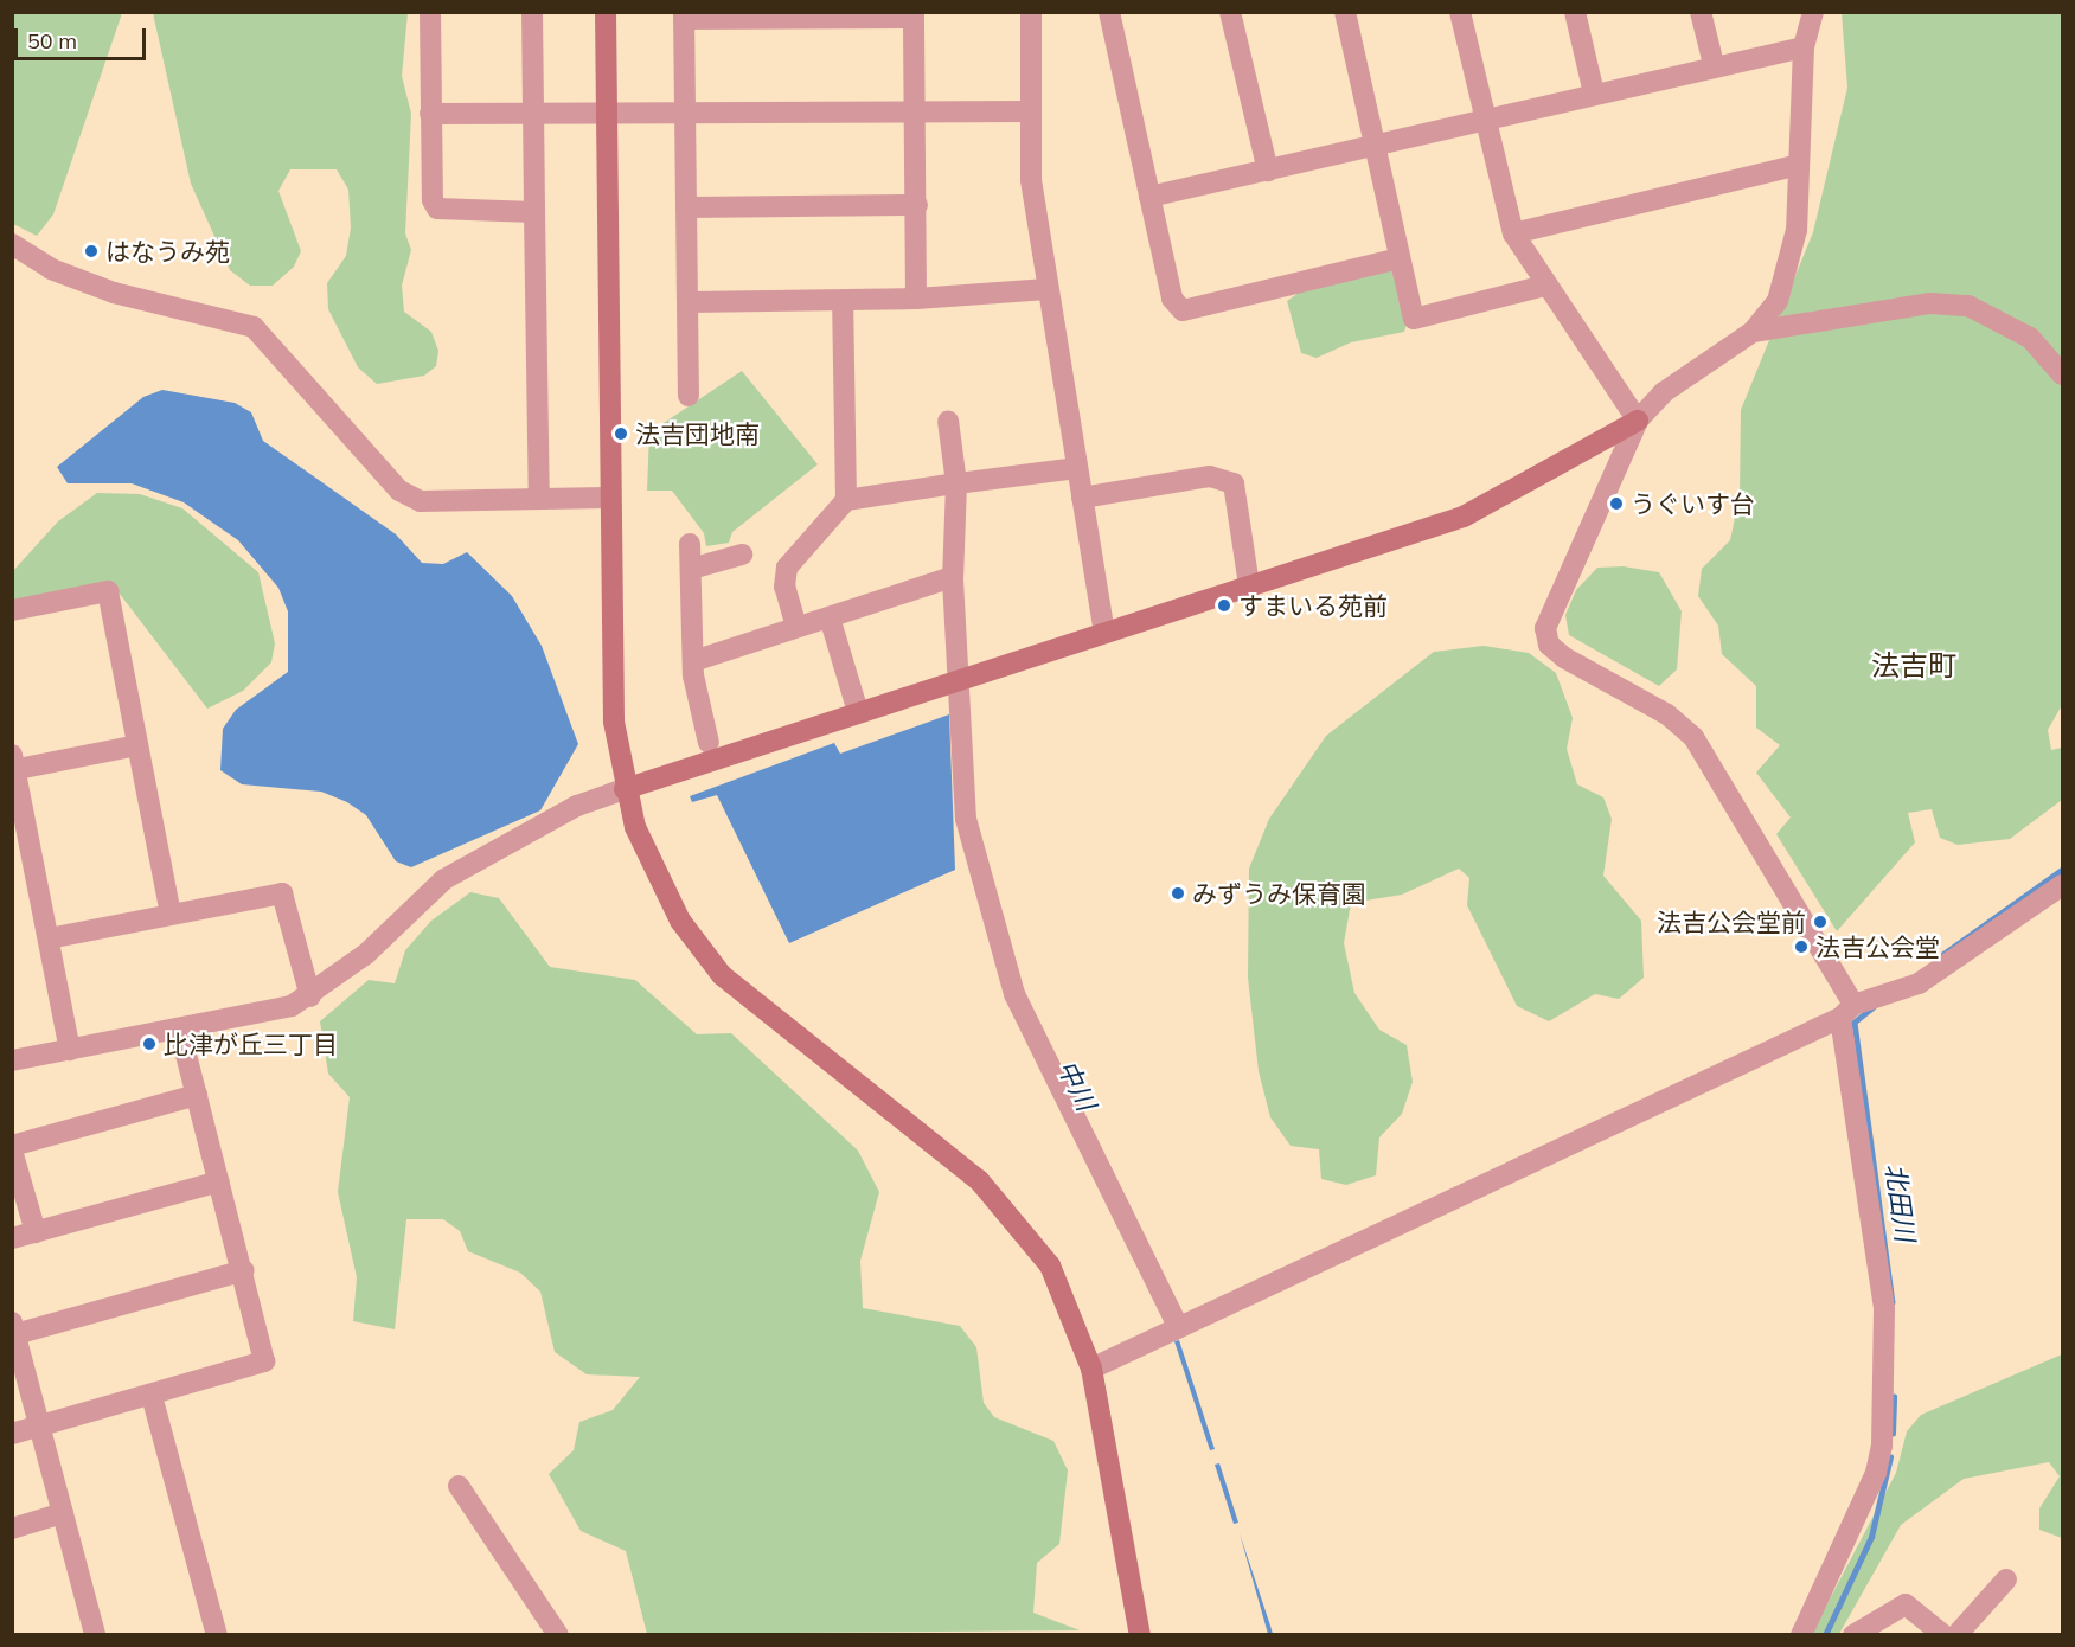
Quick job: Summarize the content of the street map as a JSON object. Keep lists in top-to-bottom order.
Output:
{
  "districts": ["法吉町"],
  "water": ["中川", "北田川"],
  "places": [
    "はなうみ苑",
    "法吉団地南",
    "うぐいす台",
    "すまいる苑前",
    "みずうみ保育園",
    "法吉公会堂前",
    "法吉公会堂",
    "比津が丘三丁目"
  ],
  "scale_bar": "50 m"
}
